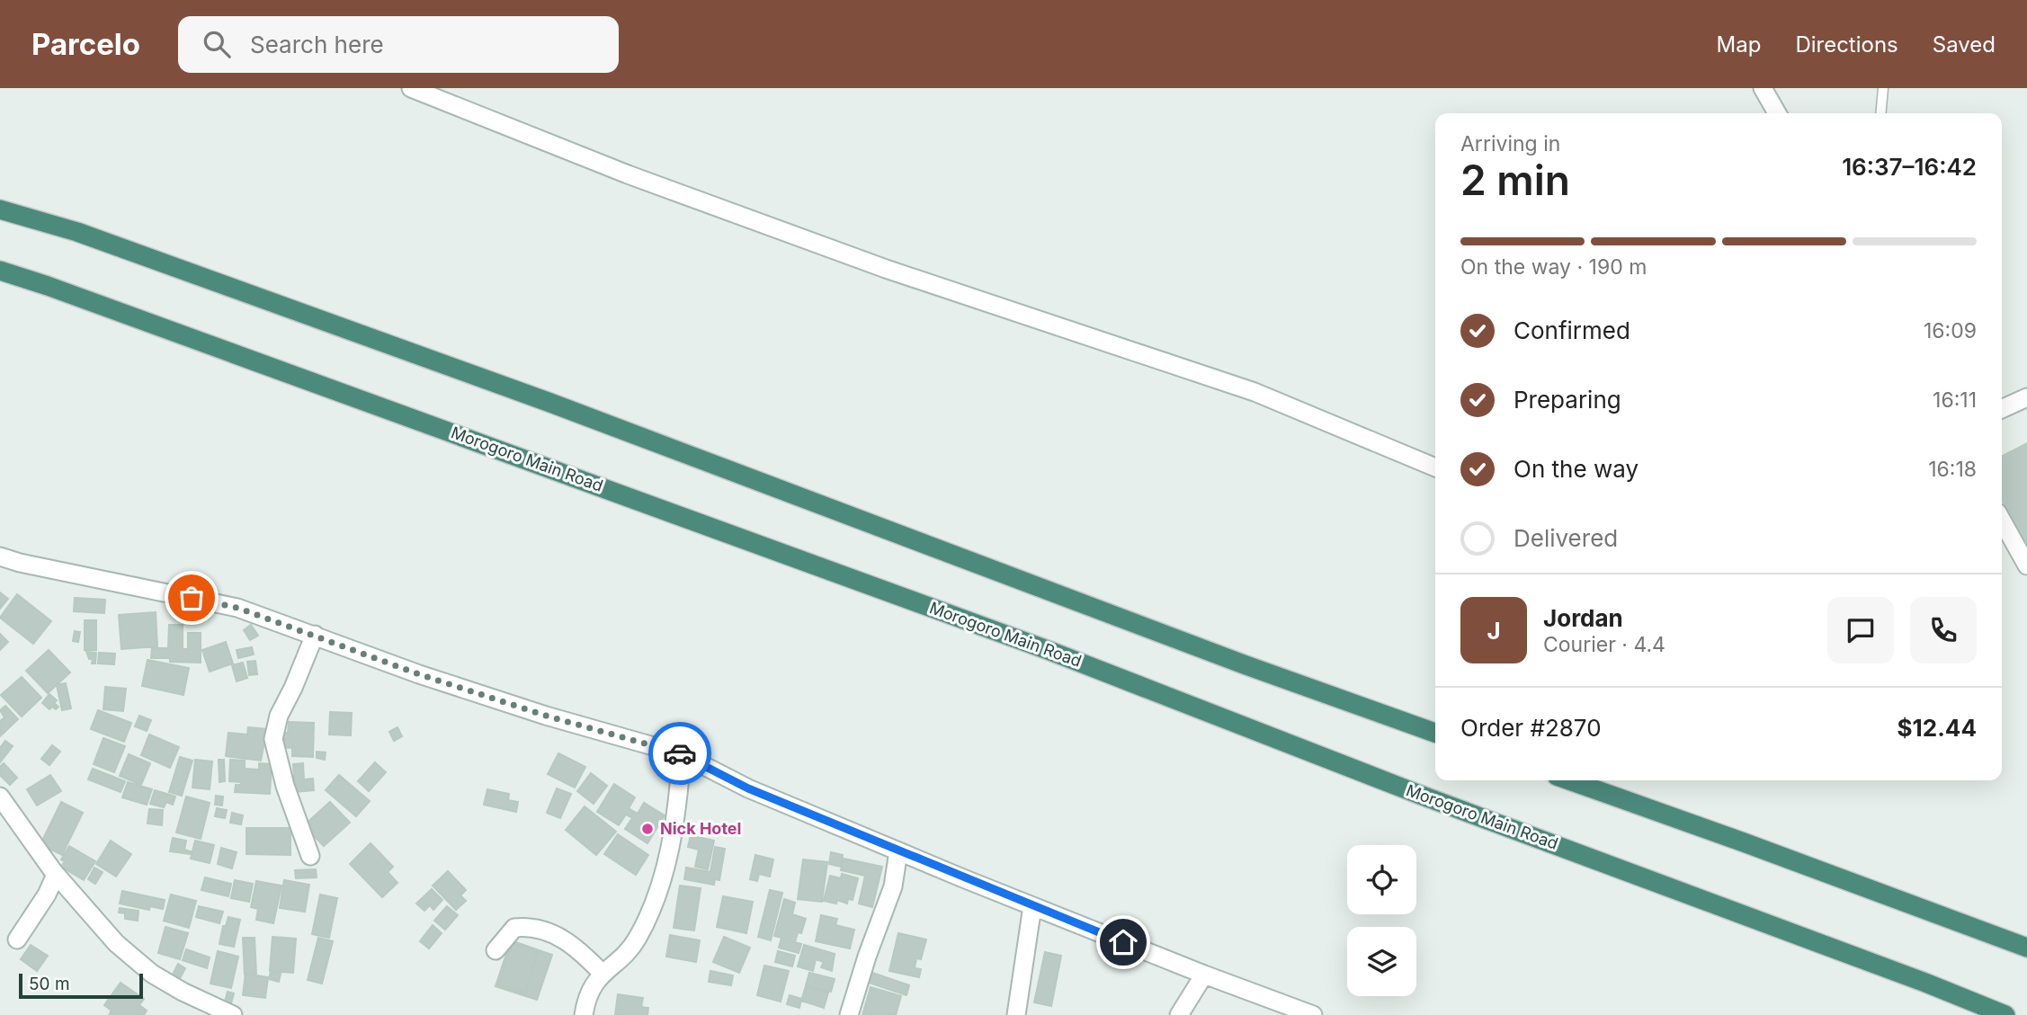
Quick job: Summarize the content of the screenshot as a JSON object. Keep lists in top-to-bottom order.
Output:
{
  "streets": {
    "highway": ["Morogoro Main Road"]
  },
  "places": ["Nick Hotel"],
  "scale_bar": "50 m",
  "page": {
    "header": "Parcelo",
    "search": "Search here",
    "nav": ["Map", "Directions", "Saved"],
    "heading": ["2 min", "Arriving in", "16:37–16:42"],
    "panel": [
      "Jordan",
      "Courier · 4.4",
      "Order #2870",
      "$12.44"
    ],
    "bar": "On the way · 190 m",
    "list": [
      ["Confirmed", "16:09"],
      ["Preparing", "16:11"],
      ["On the way", "16:18"],
      "Delivered"
    ],
    "round": "J",
    "scale": "50 m"
  }
}
